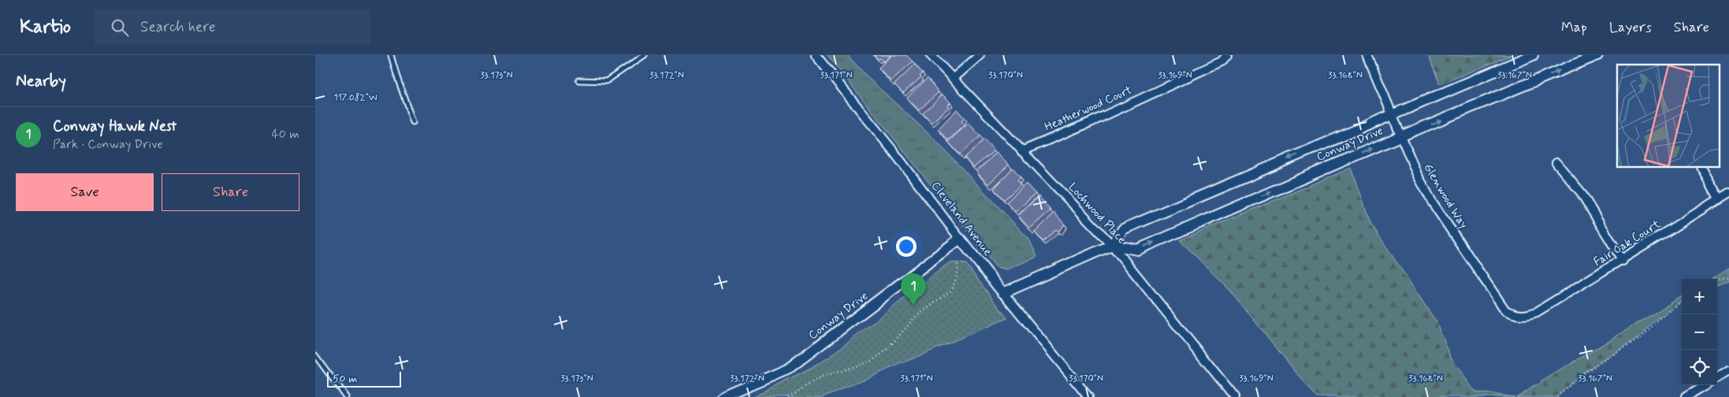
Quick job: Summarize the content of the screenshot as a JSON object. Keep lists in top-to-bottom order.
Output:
{
  "streets": {
    "street": [
      "Heatherwood Court",
      "Conway Drive",
      "Glenwood Way",
      "Lochwood Place",
      "Cleveland Avenue",
      "Fair Oak Court"
    ]
  },
  "crossings": [
    ["Heatherwood Court", "Lochwood Place"],
    ["Conway Drive", "Glenwood Way"],
    ["Conway Drive", "Lochwood Place"],
    ["Conway Drive", "Cleveland Avenue"],
    ["Glenwood Way", "Fair Oak Court"]
  ],
  "scale_bar": "50 m",
  "page": {
    "header": "Kartio",
    "search": "Search here",
    "nav": ["Map", "Layers", "Share"],
    "heading": "Nearby",
    "list": [
      {
        "mark": "1",
        "name": "Conway Hawk Nest",
        "note": "Park · Conway Drive",
        "value": "40 m"
      }
    ],
    "buttons": ["Save", "Share"],
    "pins": "1",
    "map_buttons": ["+", "−"],
    "scale": "50 m"
  },
  "coordinates": [
    "33.173°N",
    "33.172°N",
    "33.171°N",
    "33.168°N",
    "33.167°N",
    "33.170°N",
    "33.169°N",
    "117.082°W"
  ]
}
